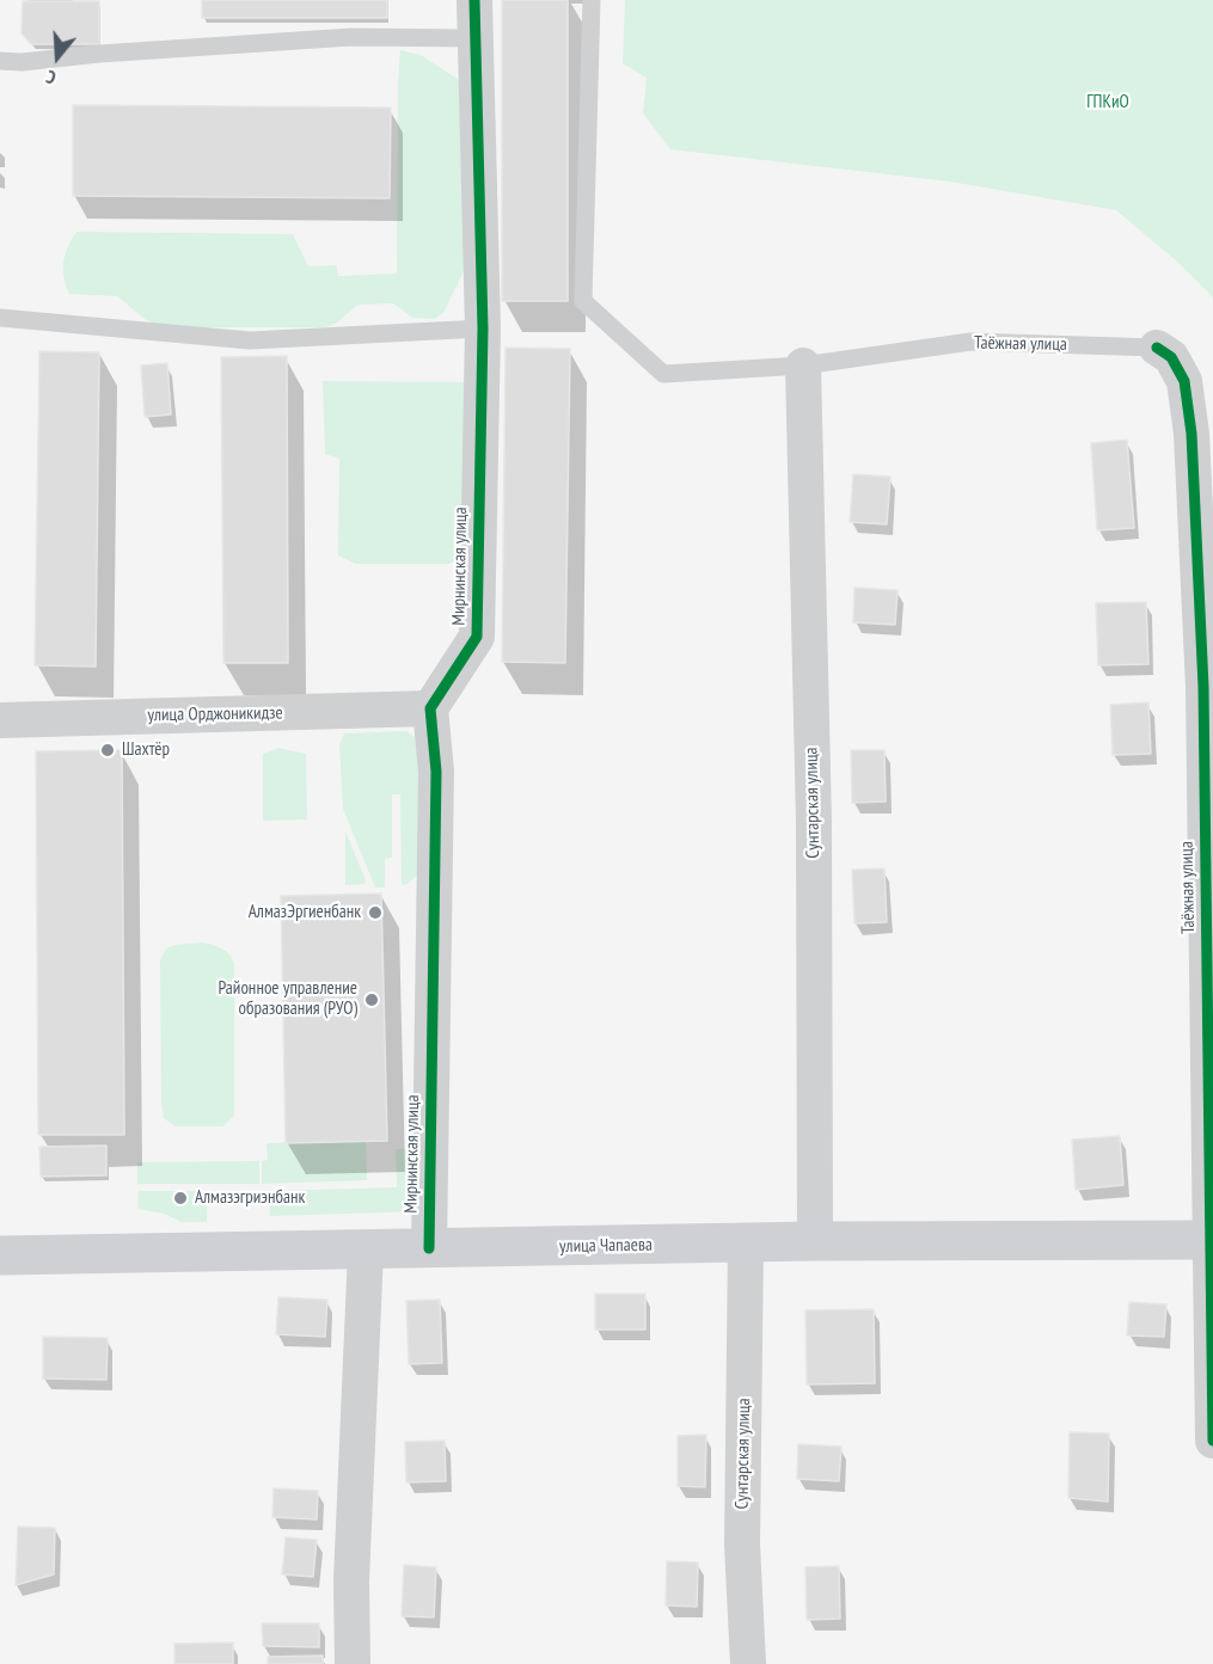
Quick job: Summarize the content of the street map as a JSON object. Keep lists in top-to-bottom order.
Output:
{
  "streets": {
    "main road": ["улица Чапаева"],
    "street": [
      "Таёжная улица",
      "Мирнинская улица",
      "улица Орджоникидзе",
      "Сунтарская улица"
    ]
  },
  "crossings": [
    ["Таёжная улица", "Сунтарская улица"],
    ["Таёжная улица", "улица Чапаева"],
    ["Мирнинская улица", "улица Орджоникидзе"],
    ["Мирнинская улица", "улица Чапаева"],
    ["Сунтарская улица", "улица Чапаева"]
  ],
  "parks": ["ГПКиО"],
  "places": [
    "Шахтёр",
    "АлмазЭргиенбанк",
    "Районное управление образования (РУО)",
    "Алмазэгриэнбанк"
  ],
  "north": "bottom"
}
